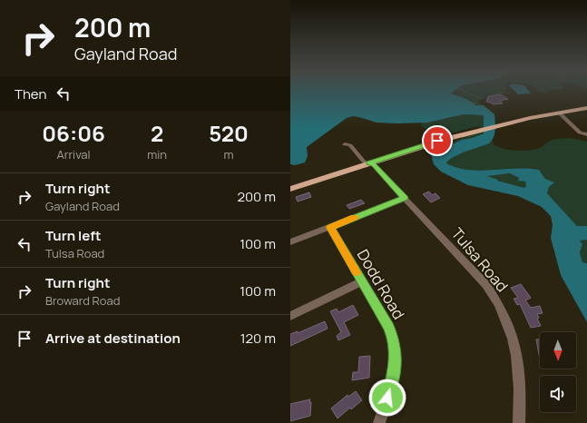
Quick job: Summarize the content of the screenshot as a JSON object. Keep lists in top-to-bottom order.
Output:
{
  "streets": {
    "street": ["Tulsa Road", "Dodd Road"]
  },
  "north": "bottom",
  "page": {
    "turn": ["200 m", "Gayland Road"],
    "then": "Then",
    "eta": [
      "06:06",
      "Arrival",
      "2",
      "min",
      "520",
      "m"
    ],
    "list": [
      {
        "name": "Turn right",
        "note": "Gayland Road",
        "value": "200 m"
      },
      {
        "name": "Turn left",
        "note": "Tulsa Road",
        "value": "100 m"
      },
      {
        "name": "Turn right",
        "note": "Broward Road",
        "value": "100 m"
      },
      {
        "name": "Arrive at destination",
        "value": "120 m"
      }
    ]
  }
}
